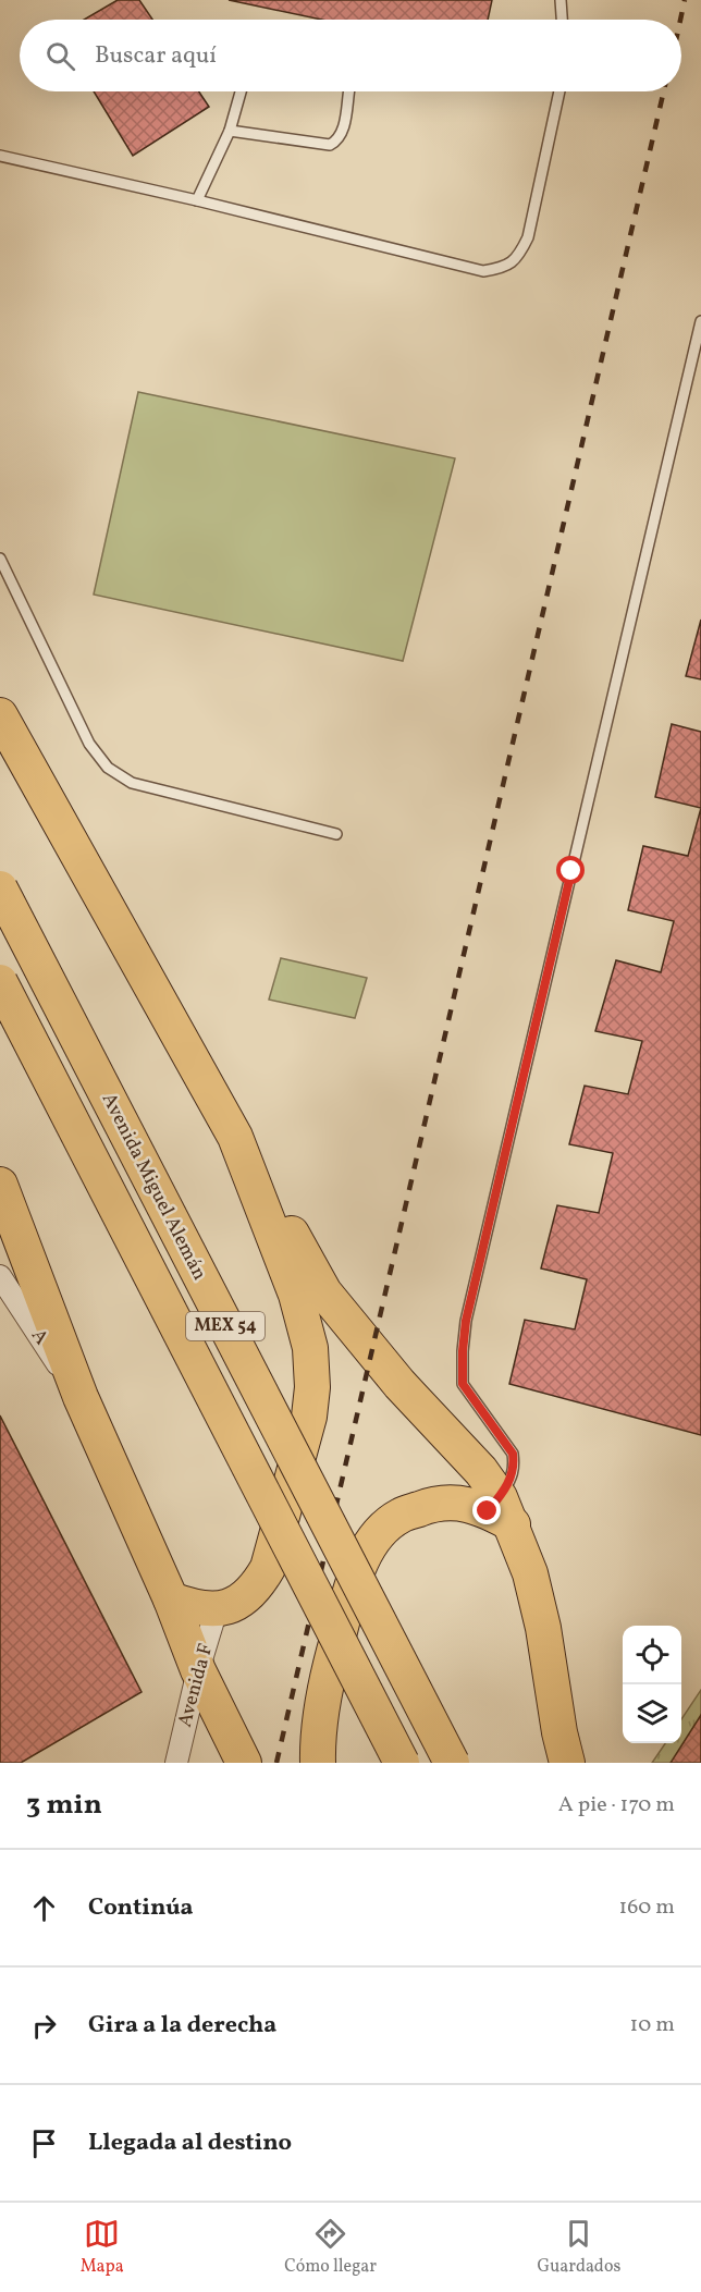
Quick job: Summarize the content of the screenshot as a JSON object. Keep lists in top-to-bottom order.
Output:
{
  "streets": {
    "highway": ["Avenida Miguel Alemán", "MEX 54"],
    "street": ["A", "Avenida F"]
  },
  "page": {
    "search": "Buscar aquí",
    "heading": ["3 min", "A pie · 170 m"],
    "list": [
      ["Continúa", "160 m"],
      ["Gira a la derecha", "10 m"],
      "Llegada al destino"
    ],
    "nav": ["Mapa", "Cómo llegar", "Guardados"]
  }
}
